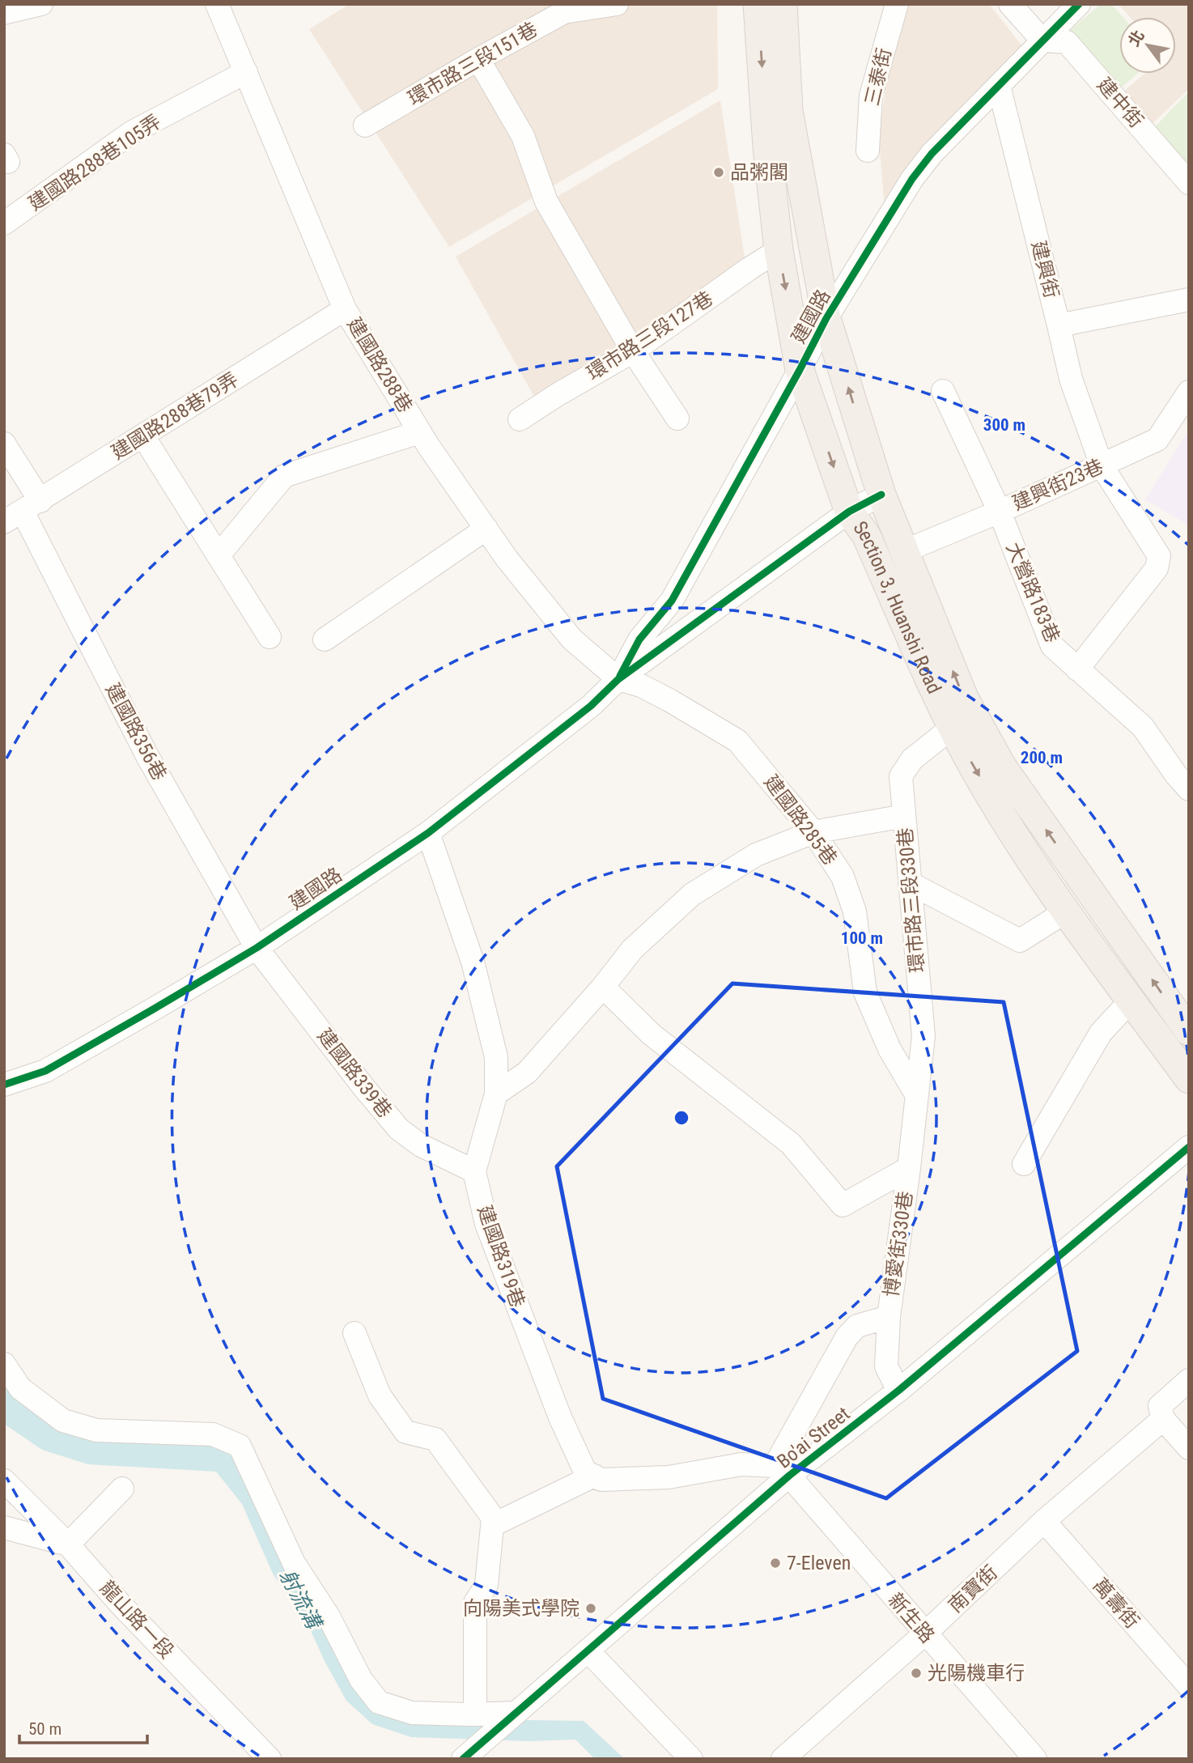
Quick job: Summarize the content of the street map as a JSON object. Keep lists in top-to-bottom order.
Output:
{
  "streets": {
    "main road": ["Section 3, Huanshi Road"],
    "street": [
      "環市路三段151巷",
      "三泰街",
      "建中街",
      "建國路288巷105弄",
      "建興街",
      "建國路",
      "環市路三段127巷",
      "建國路288巷",
      "建國路288巷79弄",
      "建興街23巷",
      "大營路183巷",
      "建國路356巷",
      "建國路285巷",
      "環市路三段330巷",
      "建國路339巷",
      "博愛街330巷",
      "建國路319巷",
      "Bo'ai Street",
      "南寶街",
      "萬壽街",
      "新生路",
      "龍山路一段"
    ]
  },
  "crossings": [
    ["建中街", "建國路"],
    ["建國路288巷105弄", "建國路288巷"],
    ["建興街", "建國路"],
    ["建國路", "建國路288巷"],
    ["建國路", "Section 3, Huanshi Road"],
    ["建國路", "建國路356巷"],
    ["建國路", "建國路285巷"],
    ["建國路", "建國路339巷"],
    ["建國路", "建國路319巷"],
    ["環市路三段127巷", "Section 3, Huanshi Road"],
    ["建國路288巷", "建國路288巷79弄"],
    ["建國路288巷", "建國路285巷"],
    ["建國路288巷79弄", "建國路356巷"],
    ["建興街23巷", "大營路183巷"],
    ["建興街23巷", "Section 3, Huanshi Road"],
    ["Section 3, Huanshi Road", "環市路三段330巷"],
    ["建國路356巷", "建國路339巷"],
    ["建國路285巷", "環市路三段330巷"],
    ["建國路285巷", "博愛街330巷"],
    ["環市路三段330巷", "博愛街330巷"],
    ["建國路339巷", "建國路319巷"],
    ["博愛街330巷", "Bo'ai Street"],
    ["Bo'ai Street", "新生路"],
    ["南寶街", "萬壽街"],
    ["南寶街", "新生路"]
  ],
  "water": ["射流溝"],
  "places": [
    "品粥閣",
    "7-Eleven",
    "向陽美式學院",
    "光陽機車行"
  ],
  "scale_bar": "50 m",
  "north": "top left",
  "rings": ["300 m", "200 m", "100 m"]
}
